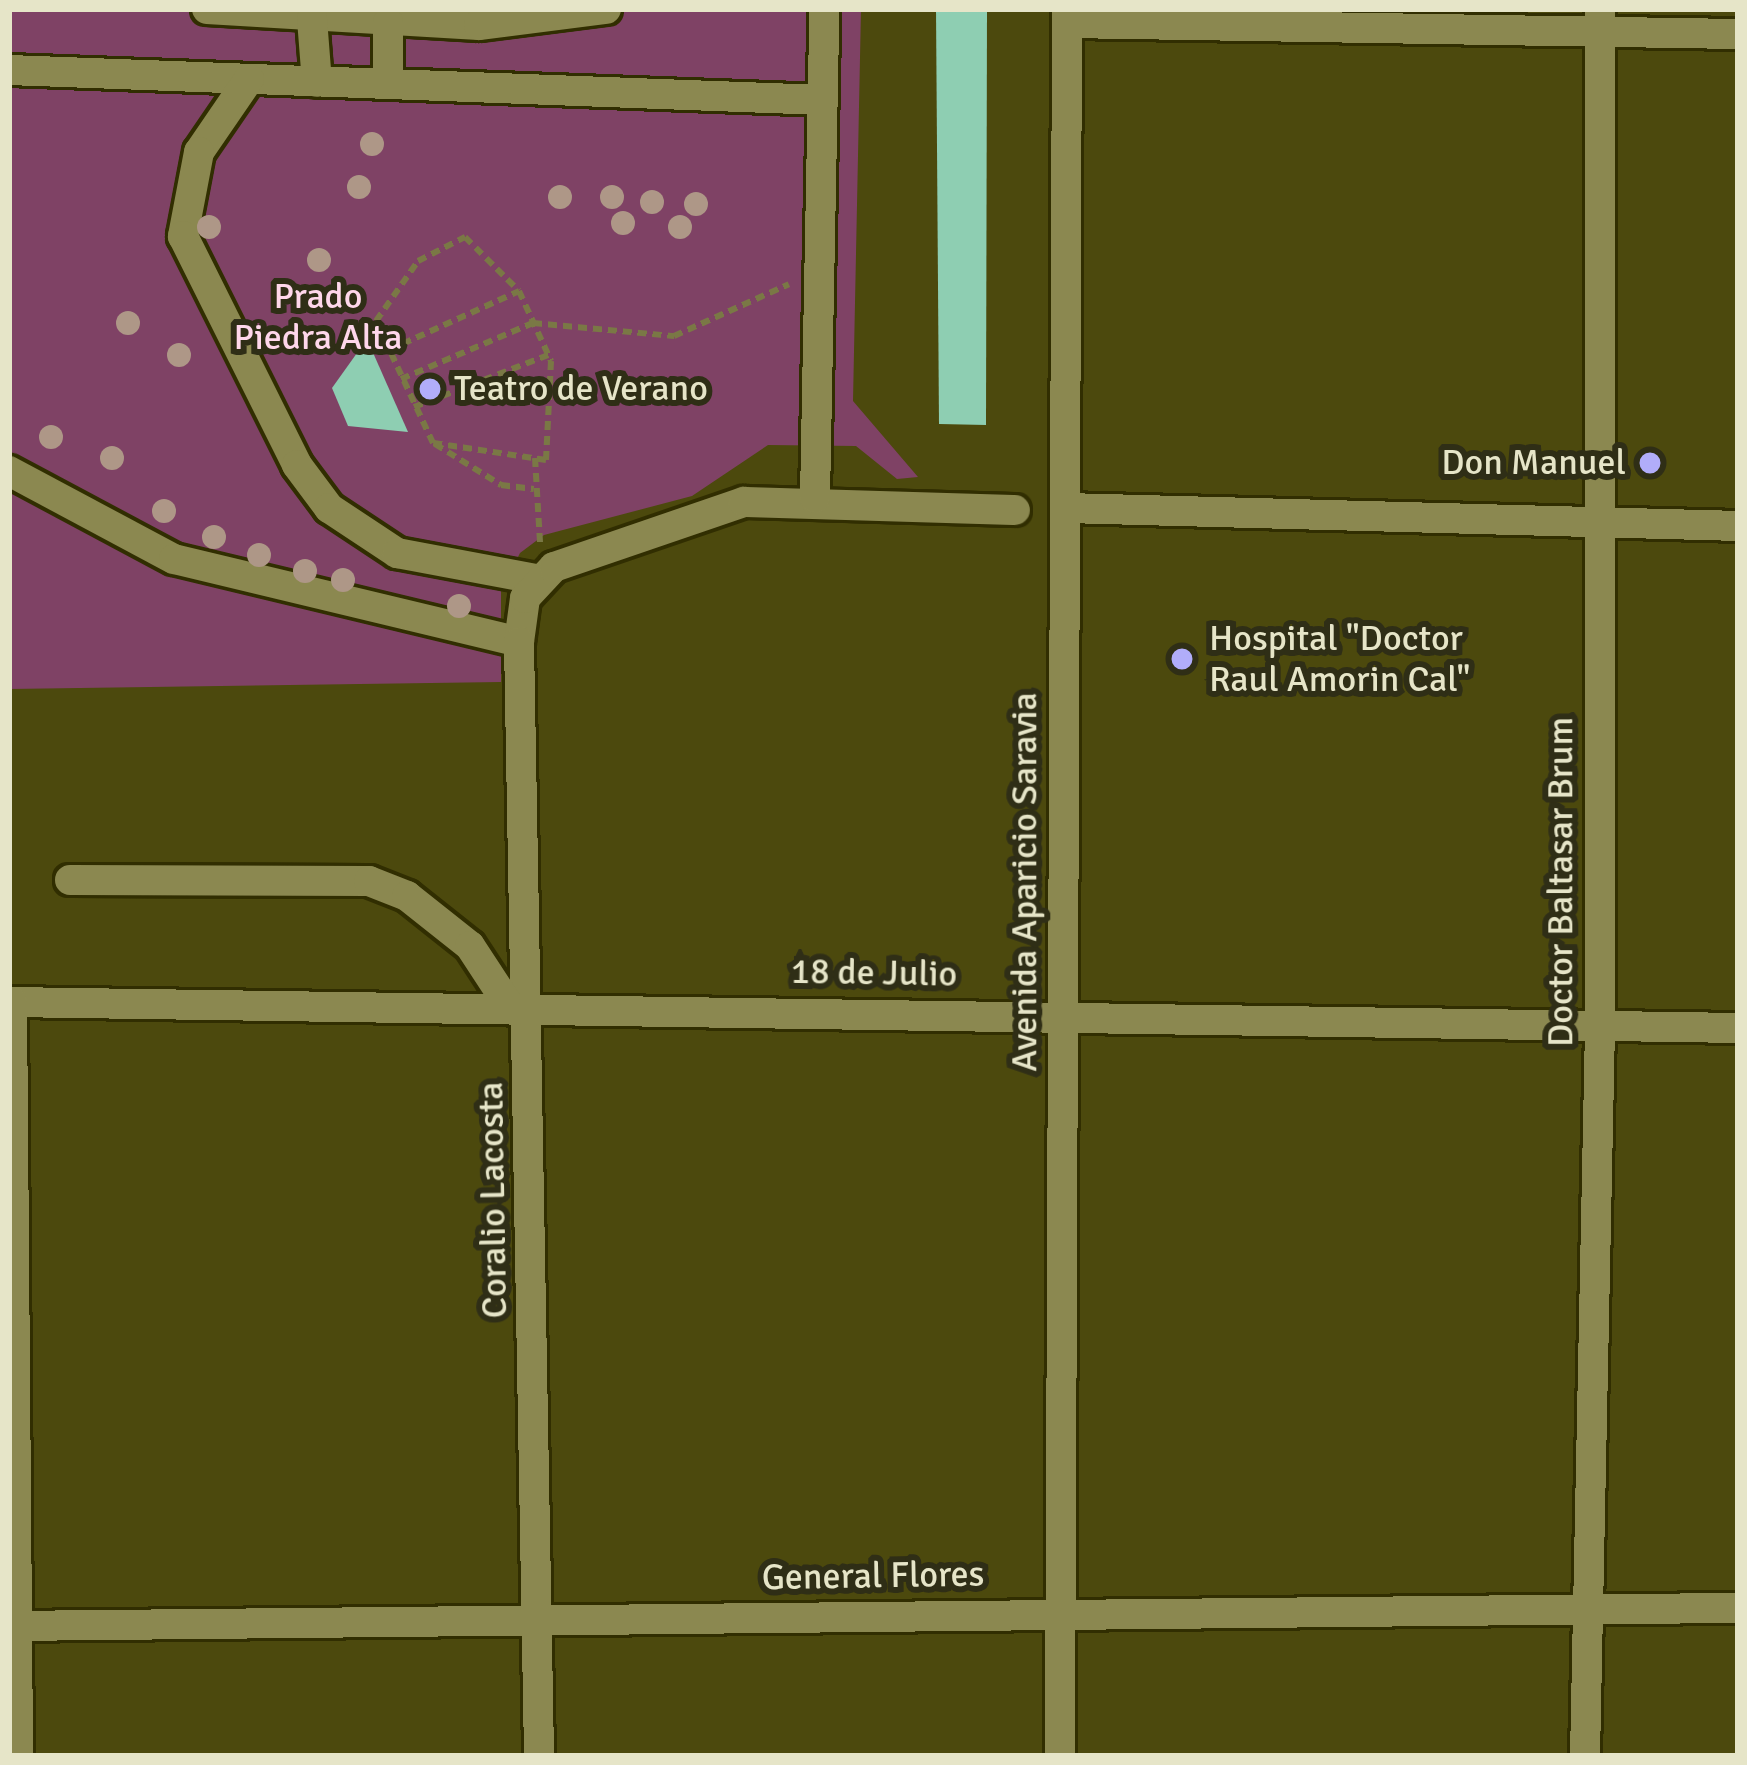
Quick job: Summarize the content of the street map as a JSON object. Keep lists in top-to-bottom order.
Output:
{
  "streets": {
    "street": [
      "Avenida Aparicio Saravia",
      "Doctor Baltasar Brum",
      "18 de Julio",
      "Coralio Lacosta",
      "General Flores"
    ]
  },
  "crossings": [
    ["Avenida Aparicio Saravia", "18 de Julio"],
    ["Avenida Aparicio Saravia", "General Flores"],
    ["Doctor Baltasar Brum", "18 de Julio"],
    ["Doctor Baltasar Brum", "General Flores"],
    ["18 de Julio", "Coralio Lacosta"],
    ["Coralio Lacosta", "General Flores"]
  ],
  "parks": ["Prado Piedra Alta"],
  "places": ["Teatro de Verano", "Don Manuel", "Hospital \"Doctor Raul Amorin Cal\""]
}
